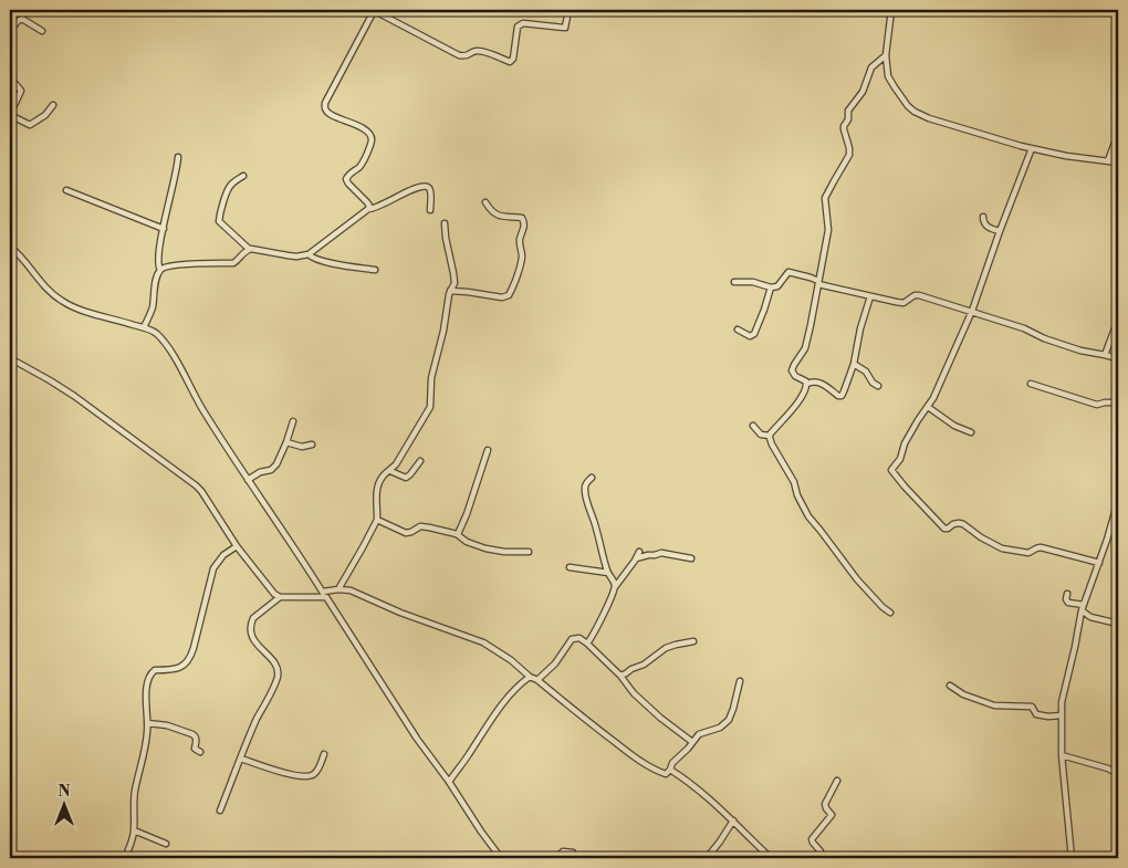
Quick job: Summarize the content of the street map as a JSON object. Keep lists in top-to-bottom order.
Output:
{
  "north": "top"
}
